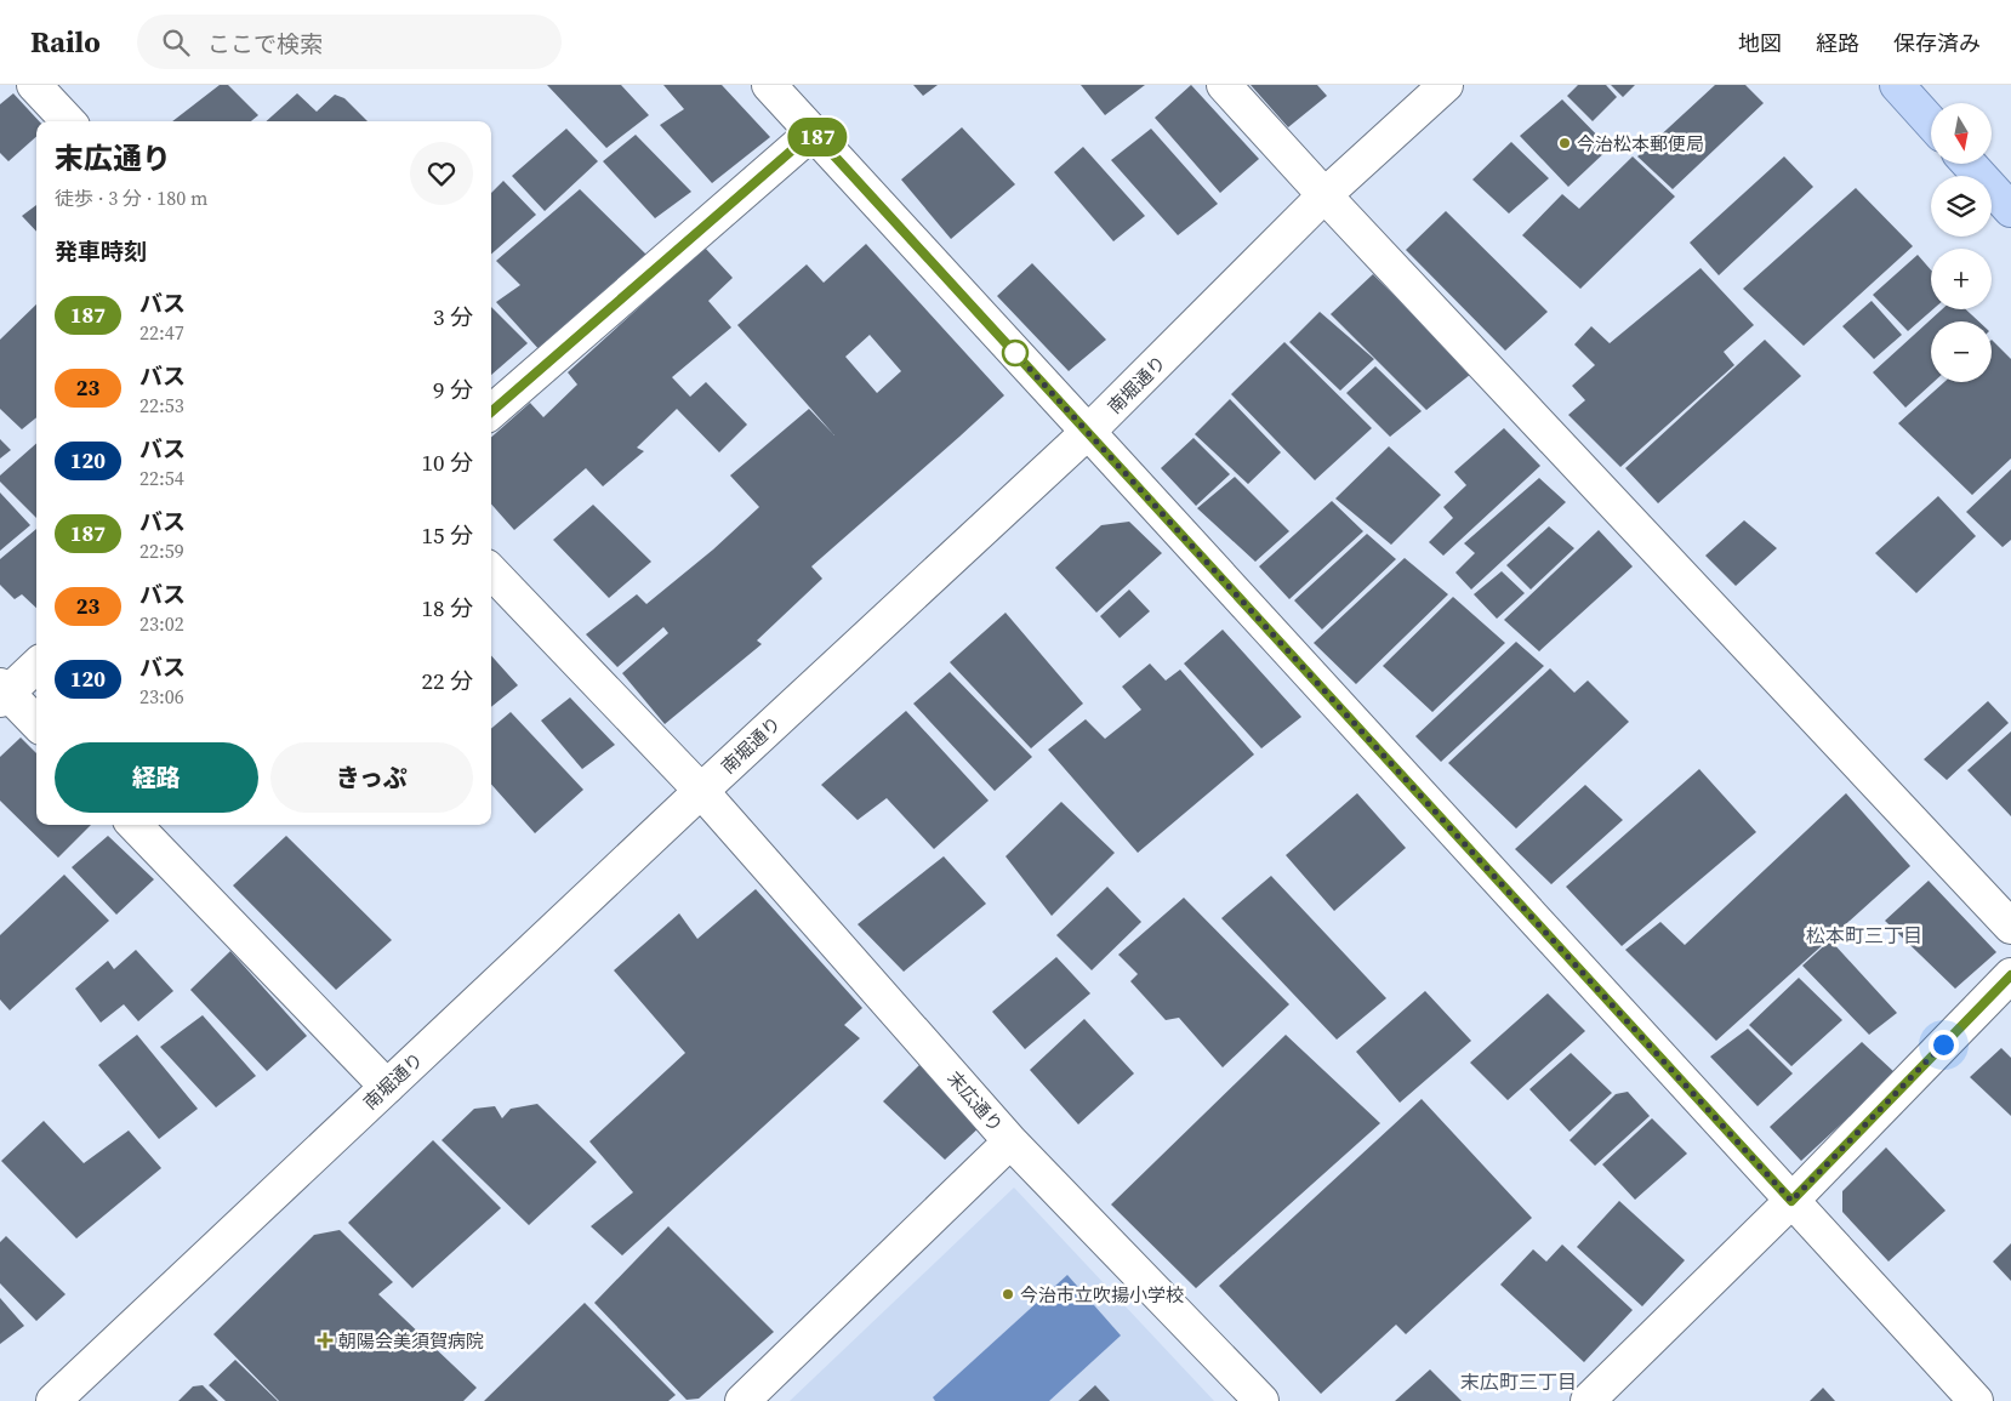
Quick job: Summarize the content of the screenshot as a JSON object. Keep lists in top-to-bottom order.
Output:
{
  "streets": {
    "street": ["南堀通り", "末広通り"]
  },
  "crossings": [
    ["南堀通り", "末広通り"]
  ],
  "districts": ["松本町三丁目", "末広町三丁目"],
  "places": {
    "other": ["今治松本郵便局", "今治市立吹揚小学校"],
    "health": ["朝陽会美須賀病院"]
  },
  "lines": ["bus line 187"],
  "north": "bottom",
  "page": {
    "header": "Railo",
    "search": "ここで検索",
    "nav": ["地図", "経路", "保存済み"],
    "on_map": "187",
    "map_buttons": ["+", "−"],
    "heading": [
      ["末広通り", "徒歩 · 3 分 · 180 m"],
      "発車時刻"
    ],
    "list": [
      {
        "mark": "187",
        "name": "バス",
        "note": "22:47",
        "value": "3 分"
      },
      {
        "mark": "23",
        "name": "バス",
        "note": "22:53",
        "value": "9 分"
      },
      {
        "mark": "120",
        "name": "バス",
        "note": "22:54",
        "value": "10 分"
      },
      {
        "mark": "187",
        "name": "バス",
        "note": "22:59",
        "value": "15 分"
      },
      {
        "mark": "23",
        "name": "バス",
        "note": "23:02",
        "value": "18 分"
      },
      {
        "mark": "120",
        "name": "バス",
        "note": "23:06",
        "value": "22 分"
      }
    ],
    "buttons": ["経路", "きっぷ"]
  }
}
